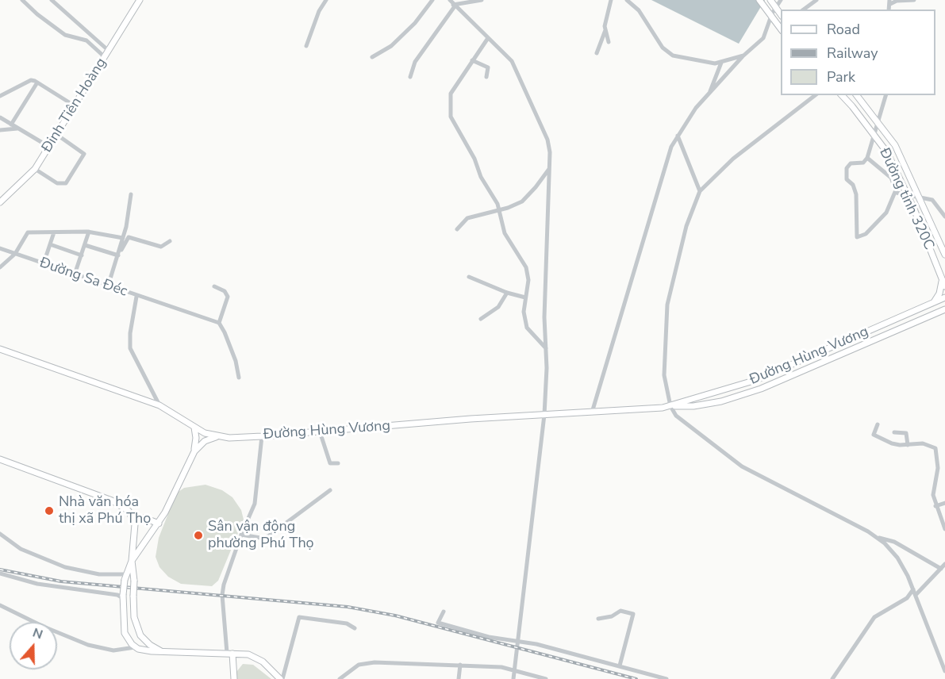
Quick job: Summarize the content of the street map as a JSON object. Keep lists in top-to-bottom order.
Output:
{
  "streets": {
    "main road": ["Đinh Tiên Hoàng", "Đường tỉnh 320C", "Đường Hùng Vương"],
    "street": ["Đường Sa Đéc"]
  },
  "crossings": [
    ["Đường Sa Đéc", "Đường Hùng Vương"]
  ],
  "places": ["Nhà văn hóa thị xã Phú Thọ", "Sân vận động phường Phú Thọ"],
  "legend": ["Road", "Railway", "Park"],
  "north": "top"
}
